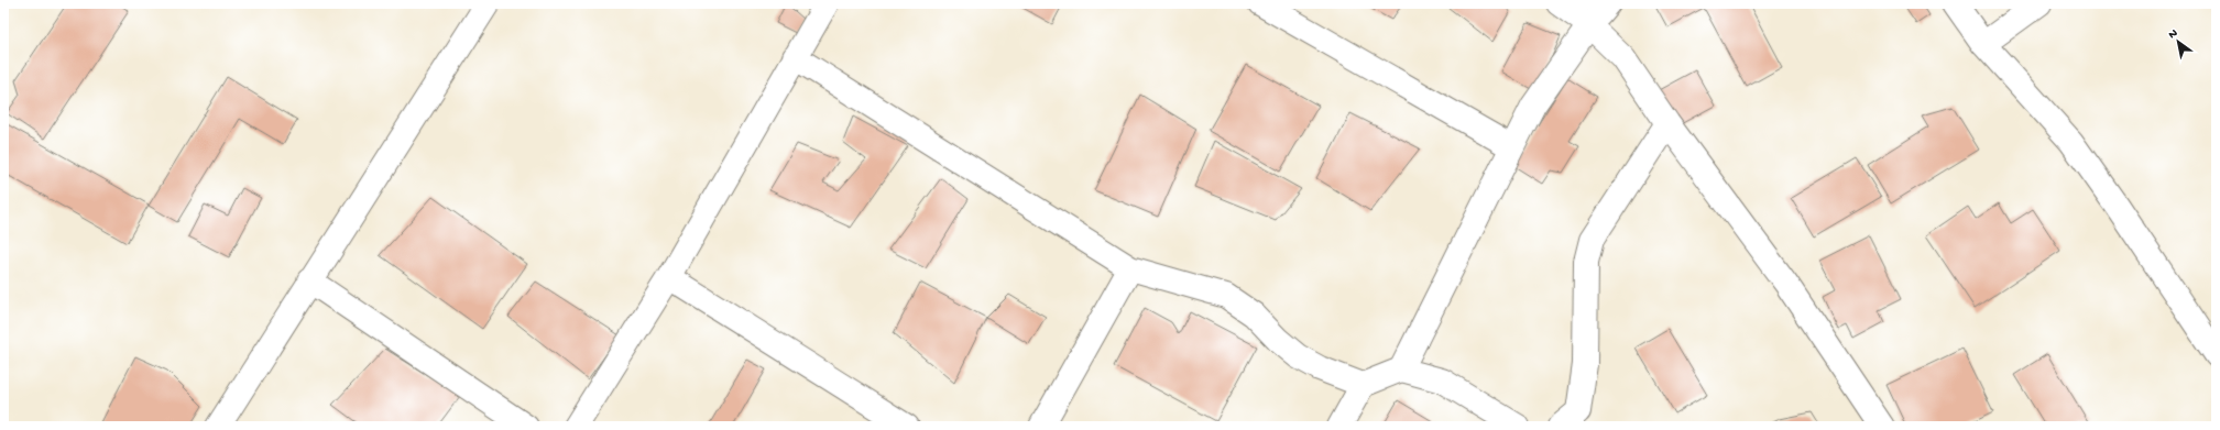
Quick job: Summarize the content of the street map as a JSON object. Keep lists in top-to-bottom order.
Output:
{
  "north": "top left"
}
